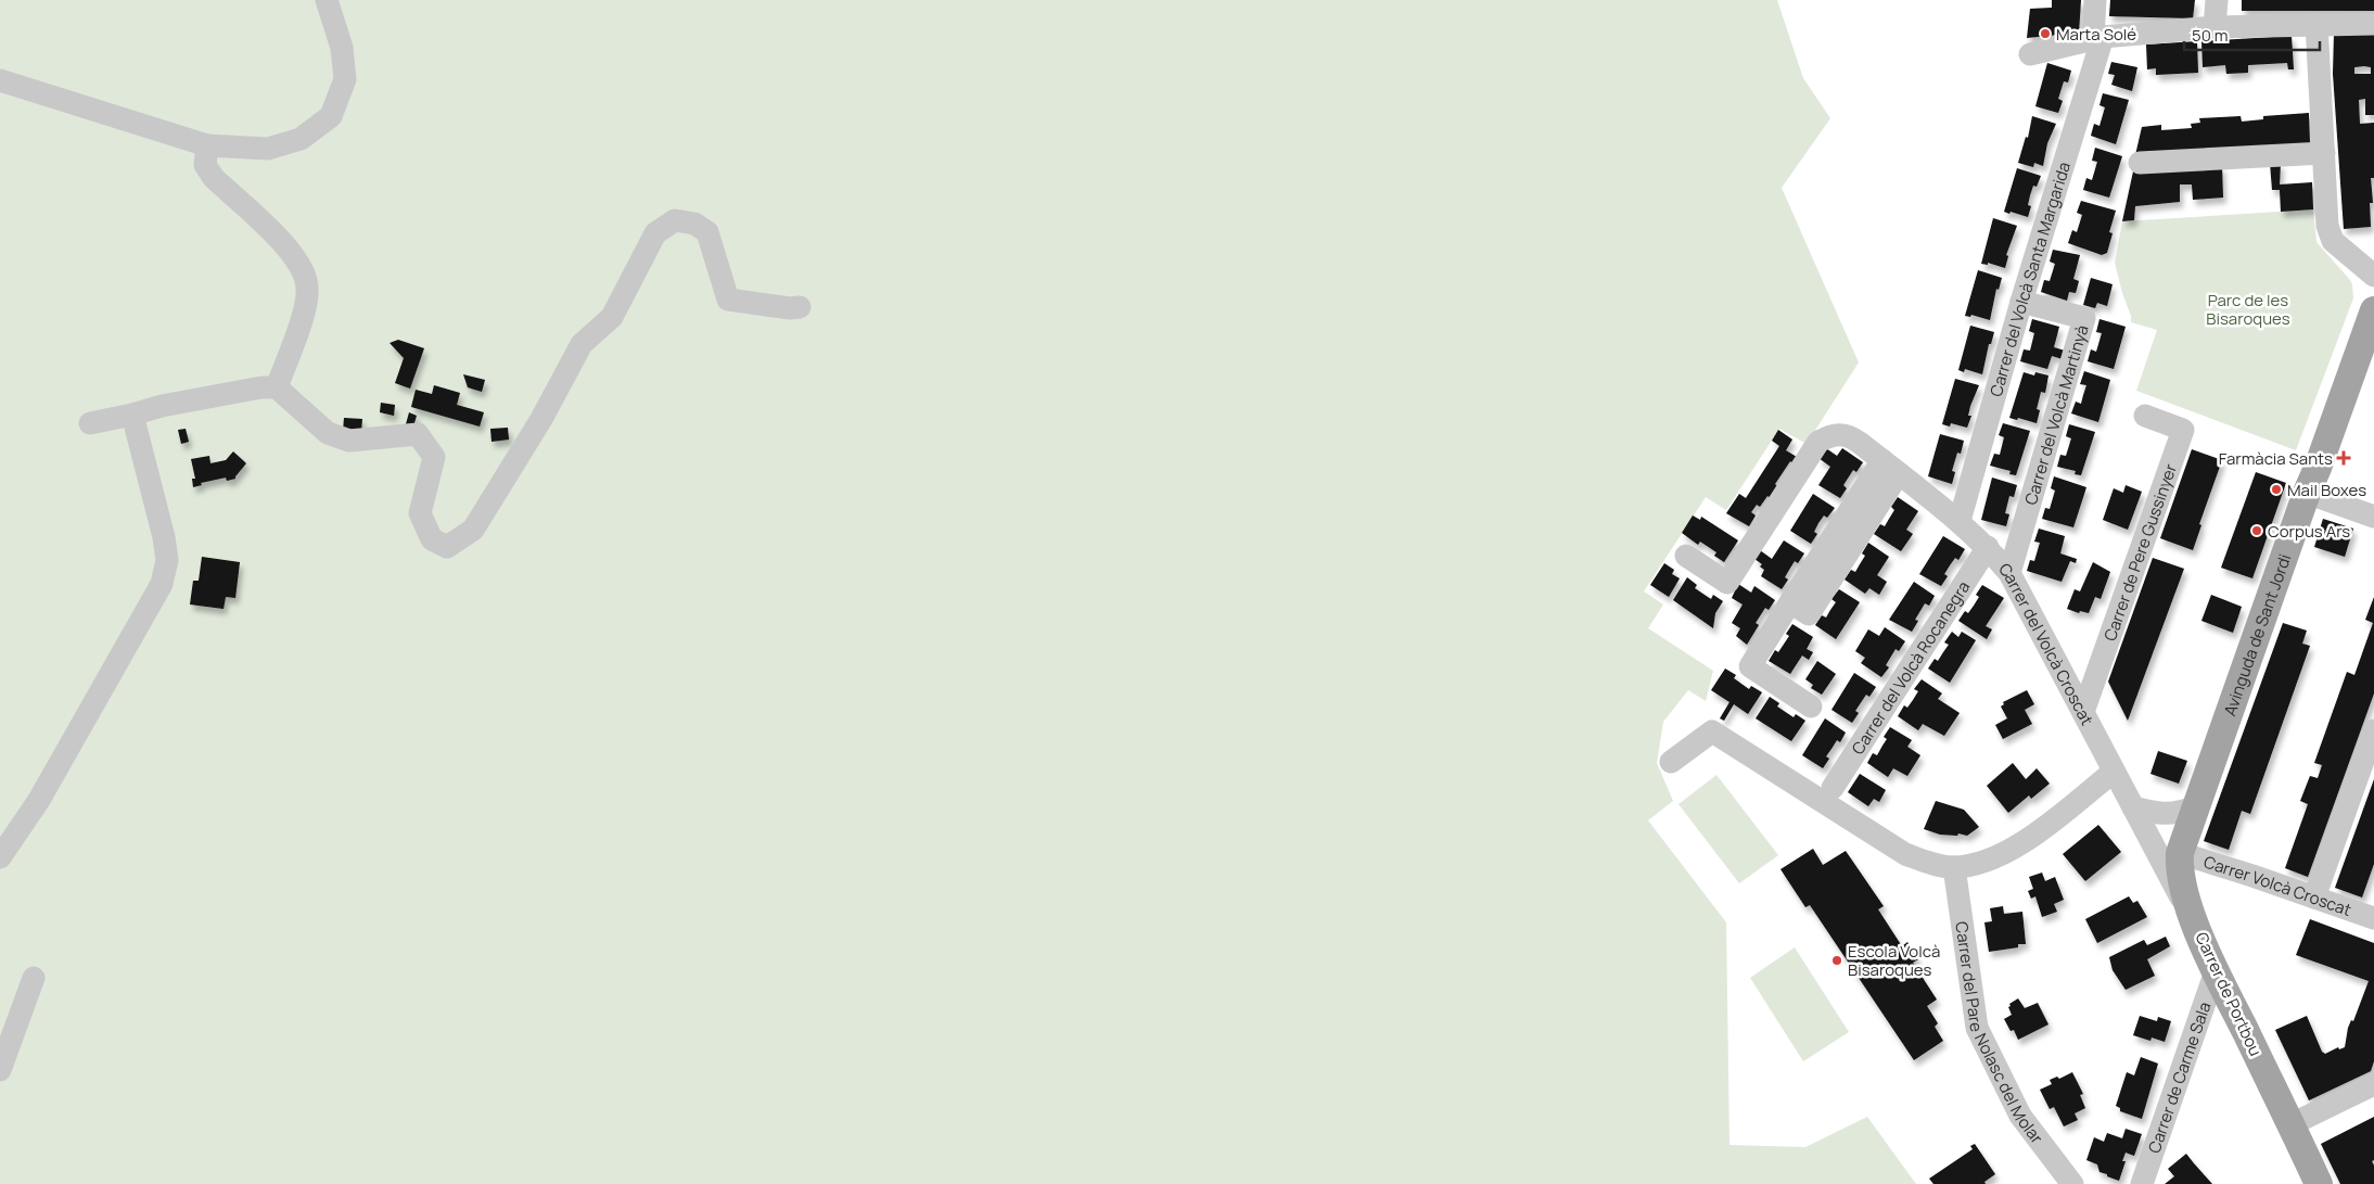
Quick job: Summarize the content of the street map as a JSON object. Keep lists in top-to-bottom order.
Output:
{
  "streets": {
    "main road": ["Avinguda de Sant Jordi", "Carrer de Portbou"],
    "street": [
      "Carrer del Volcà Santa Margarida",
      "Carrer del Volcà Martinyà",
      "Carrer de Pere Gussinyer",
      "Carrer del Volcà Croscat",
      "Carrer del Volcà Rocanegra",
      "Carrer Volcà Croscat",
      "Carrer del Pare Nolasc del Molar",
      "Carrer de Carme Sala"
    ]
  },
  "crossings": [
    ["Carrer del Volcà Santa Margarida", "Carrer del Volcà Martinyà"],
    ["Carrer del Volcà Santa Margarida", "Carrer del Volcà Croscat"],
    ["Carrer del Volcà Martinyà", "Carrer del Volcà Croscat"],
    ["Carrer de Pere Gussinyer", "Carrer del Volcà Croscat"],
    ["Avinguda de Sant Jordi", "Carrer Volcà Croscat"],
    ["Avinguda de Sant Jordi", "Carrer de Portbou"],
    ["Carrer del Volcà Croscat", "Carrer del Volcà Rocanegra"],
    ["Carrer del Volcà Croscat", "Carrer de Portbou"],
    ["Carrer de Portbou", "Carrer de Carme Sala"]
  ],
  "parks": ["Parc de les Bisaroques"],
  "places": {
    "other": [
      "Marta Solé",
      "Mail Boxes",
      "Corpus Ars",
      "Escola Volcà Bisaroques"
    ],
    "health": ["Farmàcia Sants"]
  },
  "scale_bar": "50 m"
}
